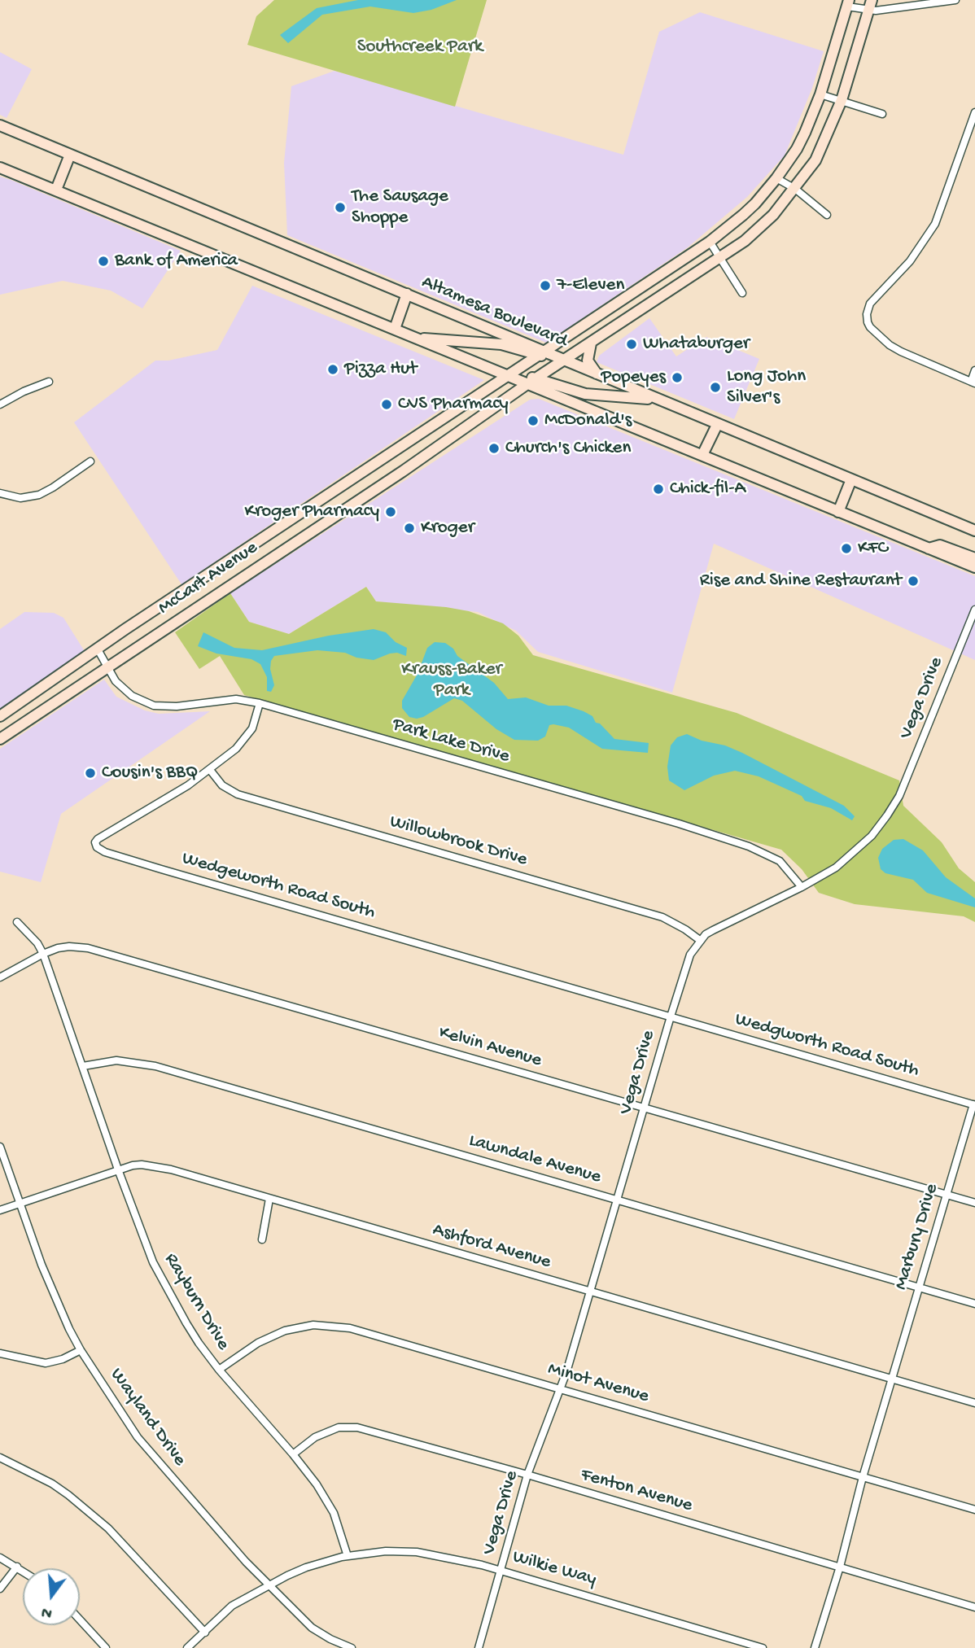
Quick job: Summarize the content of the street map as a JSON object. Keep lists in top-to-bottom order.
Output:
{
  "streets": {
    "main road": ["Altamesa Boulevard", "McCart Avenue"],
    "street": [
      "Vega Drive",
      "Park Lake Drive",
      "Willowbrook Drive",
      "Wedgeworth Road South",
      "Wedgworth Road South",
      "Kelvin Avenue",
      "Lawndale Avenue",
      "Marbury Drive",
      "Ashford Avenue",
      "Rayburn Drive",
      "Minot Avenue",
      "Wayland Drive",
      "Fenton Avenue",
      "Wilkie Way"
    ]
  },
  "crossings": [
    ["Altamesa Boulevard", "McCart Avenue"],
    ["McCart Avenue", "Park Lake Drive"],
    ["Vega Drive", "Park Lake Drive"],
    ["Vega Drive", "Willowbrook Drive"],
    ["Vega Drive", "Wedgeworth Road South"],
    ["Vega Drive", "Wedgworth Road South"],
    ["Vega Drive", "Kelvin Avenue"],
    ["Vega Drive", "Lawndale Avenue"],
    ["Vega Drive", "Ashford Avenue"],
    ["Vega Drive", "Minot Avenue"],
    ["Vega Drive", "Fenton Avenue"],
    ["Vega Drive", "Wilkie Way"],
    ["Park Lake Drive", "Wedgeworth Road South"],
    ["Willowbrook Drive", "Wedgeworth Road South"],
    ["Wedgeworth Road South", "Wedgworth Road South"],
    ["Wedgworth Road South", "Marbury Drive"],
    ["Kelvin Avenue", "Marbury Drive"],
    ["Kelvin Avenue", "Rayburn Drive"],
    ["Lawndale Avenue", "Marbury Drive"],
    ["Lawndale Avenue", "Rayburn Drive"],
    ["Marbury Drive", "Ashford Avenue"],
    ["Marbury Drive", "Minot Avenue"],
    ["Marbury Drive", "Fenton Avenue"],
    ["Ashford Avenue", "Rayburn Drive"],
    ["Ashford Avenue", "Wayland Drive"],
    ["Rayburn Drive", "Minot Avenue"],
    ["Rayburn Drive", "Fenton Avenue"],
    ["Rayburn Drive", "Wilkie Way"],
    ["Wayland Drive", "Wilkie Way"]
  ],
  "parks": ["Southcreek Park", "Krauss-Baker Park"],
  "places": [
    "The Sausage Shoppe",
    "Bank of America",
    "7-Eleven",
    "Whataburger",
    "Pizza Hut",
    "Popeyes",
    "Long John Silver's",
    "CVS Pharmacy",
    "McDonald's",
    "Church's Chicken",
    "Chick-fil-A",
    "Kroger Pharmacy",
    "Kroger",
    "KFC",
    "Rise and Shine Restaurant",
    "Cousin's BBQ"
  ],
  "north": "bottom"
}
